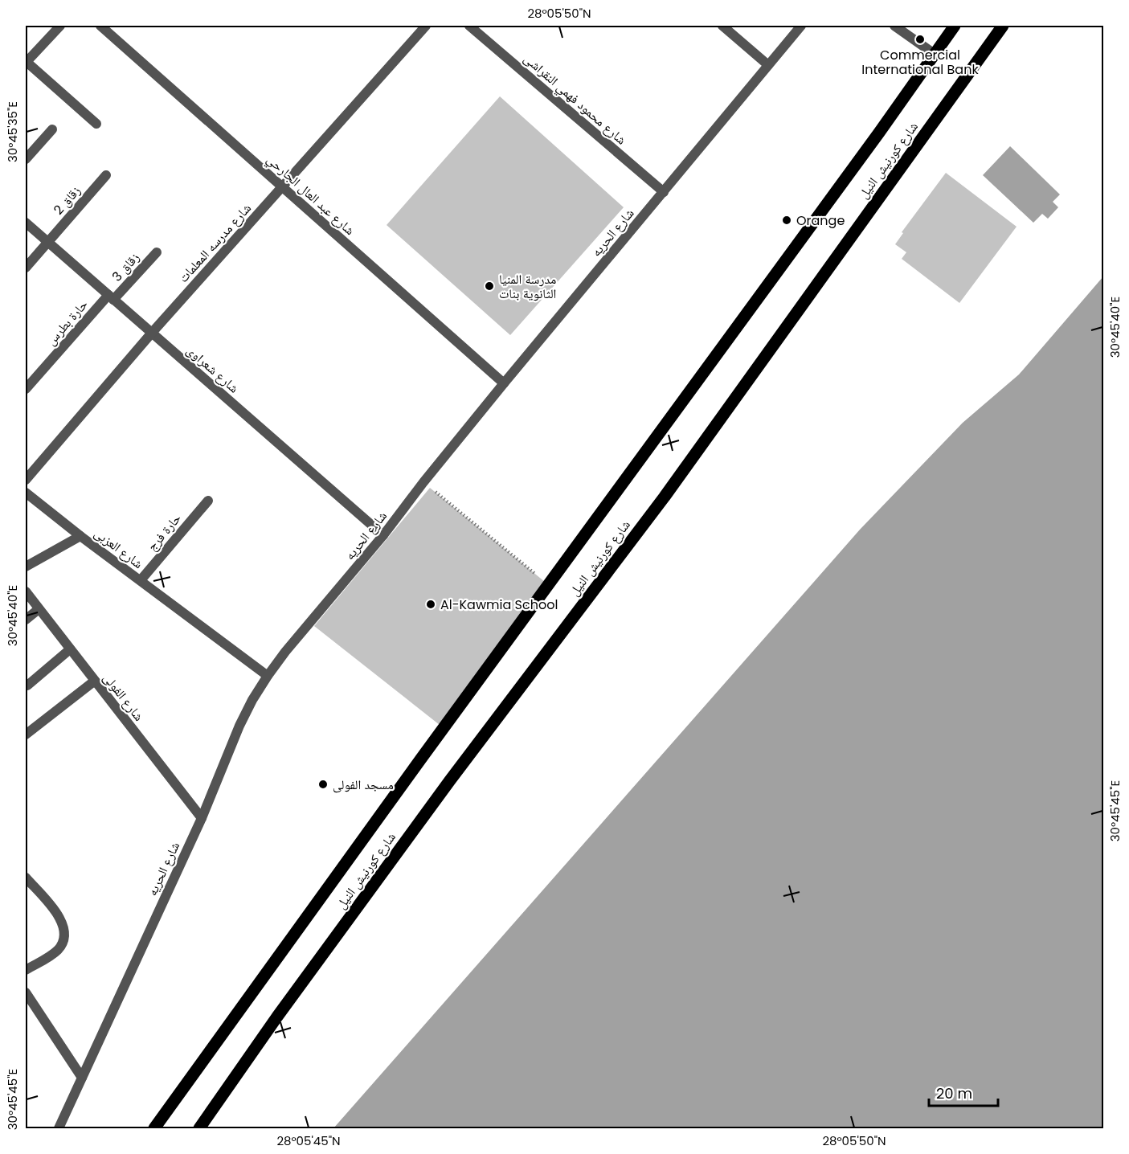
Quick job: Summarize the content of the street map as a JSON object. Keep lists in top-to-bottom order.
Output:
{
  "streets": {
    "main road": ["شارع كورنيش النيل"],
    "street": [
      "شارع محمود فهمي النقراشى",
      "شارع عبد العال الجارحي",
      "زقاق 2",
      "شارع الحريه",
      "شارع مدرسه المعلمات",
      "زقاق 3",
      "حارة بطرس",
      "شارع شعراوى",
      "حارة فرج",
      "شارع العزبى",
      "شارع الفولى"
    ]
  },
  "crossings": [
    ["شارع محمود فهمي النقراشى", "شارع الحريه"],
    ["شارع عبد العال الجارحي", "شارع الحريه"],
    ["شارع عبد العال الجارحي", "شارع مدرسه المعلمات"],
    ["زقاق 2", "شارع شعراوى"],
    ["شارع الحريه", "شارع شعراوى"],
    ["شارع الحريه", "شارع العزبى"],
    ["شارع الحريه", "شارع الفولى"],
    ["شارع مدرسه المعلمات", "شارع شعراوى"],
    ["زقاق 3", "حارة بطرس"],
    ["زقاق 3", "شارع شعراوى"],
    ["حارة بطرس", "شارع شعراوى"],
    ["حارة فرج", "شارع العزبى"]
  ],
  "places": [
    "Commercial International Bank",
    "Orange",
    "مدرسة المنيا الثانوية بنات",
    "Al-Kawmia School",
    "مسجد الفولى"
  ],
  "scale_bar": "20 m",
  "coordinates": [
    "28°05'50\"N",
    "30°45'35\"E",
    "30°45'40\"E",
    "30°45'45\"E",
    "28°05'45\"N"
  ]
}
